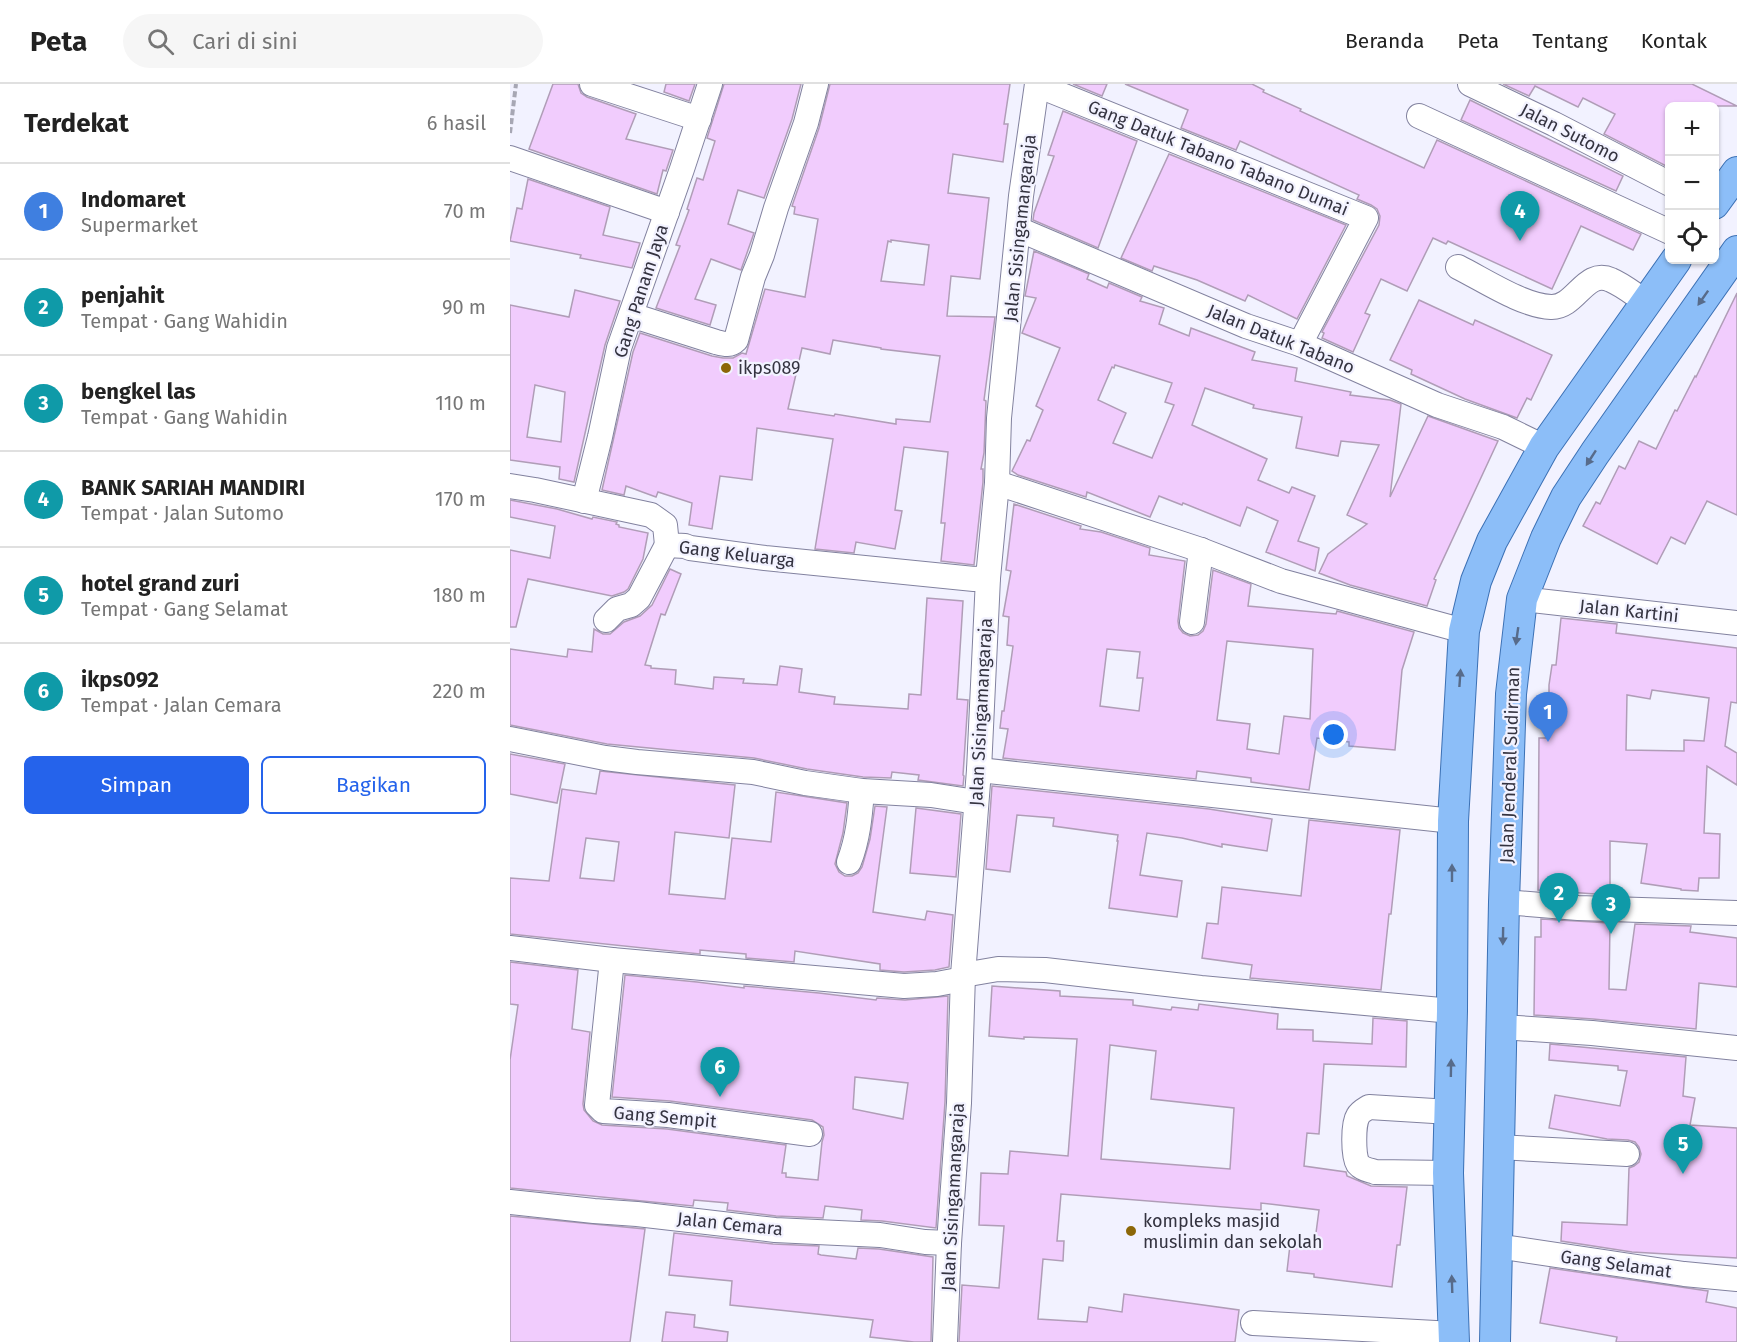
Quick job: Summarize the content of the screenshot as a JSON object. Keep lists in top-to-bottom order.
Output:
{
  "streets": {
    "main road": ["Jalan Jenderal Sudirman"],
    "street": [
      "Jalan Sutomo",
      "Gang Datuk Tabano Tabano Dumai",
      "Jalan Sisingamangaraja",
      "Gang Panam Jaya",
      "Jalan Datuk Tabano",
      "Gang Keluarga",
      "Jalan Kartini",
      "Gang Sempit",
      "Jalan Cemara",
      "Gang Selamat"
    ]
  },
  "crossings": [
    ["Gang Datuk Tabano Tabano Dumai", "Jalan Sisingamangaraja"],
    ["Gang Datuk Tabano Tabano Dumai", "Jalan Datuk Tabano"],
    ["Jalan Sisingamangaraja", "Jalan Datuk Tabano"],
    ["Jalan Sisingamangaraja", "Gang Keluarga"],
    ["Jalan Sisingamangaraja", "Jalan Cemara"],
    ["Gang Panam Jaya", "Gang Keluarga"],
    ["Jalan Kartini", "Jalan Jenderal Sudirman"],
    ["Jalan Jenderal Sudirman", "Gang Selamat"]
  ],
  "places": ["ikps089", "kompleks masjid muslimin dan sekolah"],
  "page": {
    "header": "Peta",
    "search": "Cari di sini",
    "nav": [
      "Beranda",
      "Peta",
      "Tentang",
      "Kontak"
    ],
    "heading": ["Terdekat", "6 hasil"],
    "map_buttons": ["+", "−"],
    "list": [
      {
        "mark": "1",
        "name": "Indomaret",
        "note": "Supermarket",
        "value": "70 m"
      },
      {
        "mark": "2",
        "name": "penjahit",
        "note": "Tempat · Gang Wahidin",
        "value": "90 m"
      },
      {
        "mark": "3",
        "name": "bengkel las",
        "note": "Tempat · Gang Wahidin",
        "value": "110 m"
      },
      {
        "mark": "4",
        "name": "BANK SARIAH MANDIRI",
        "note": "Tempat · Jalan Sutomo",
        "value": "170 m"
      },
      {
        "mark": "5",
        "name": "hotel grand zuri",
        "note": "Tempat · Gang Selamat",
        "value": "180 m"
      },
      {
        "mark": "6",
        "name": "ikps092",
        "note": "Tempat · Jalan Cemara",
        "value": "220 m"
      }
    ],
    "pins": [
      "4",
      "1",
      "2",
      "3",
      "6",
      "5"
    ],
    "buttons": ["Simpan", "Bagikan"]
  }
}
